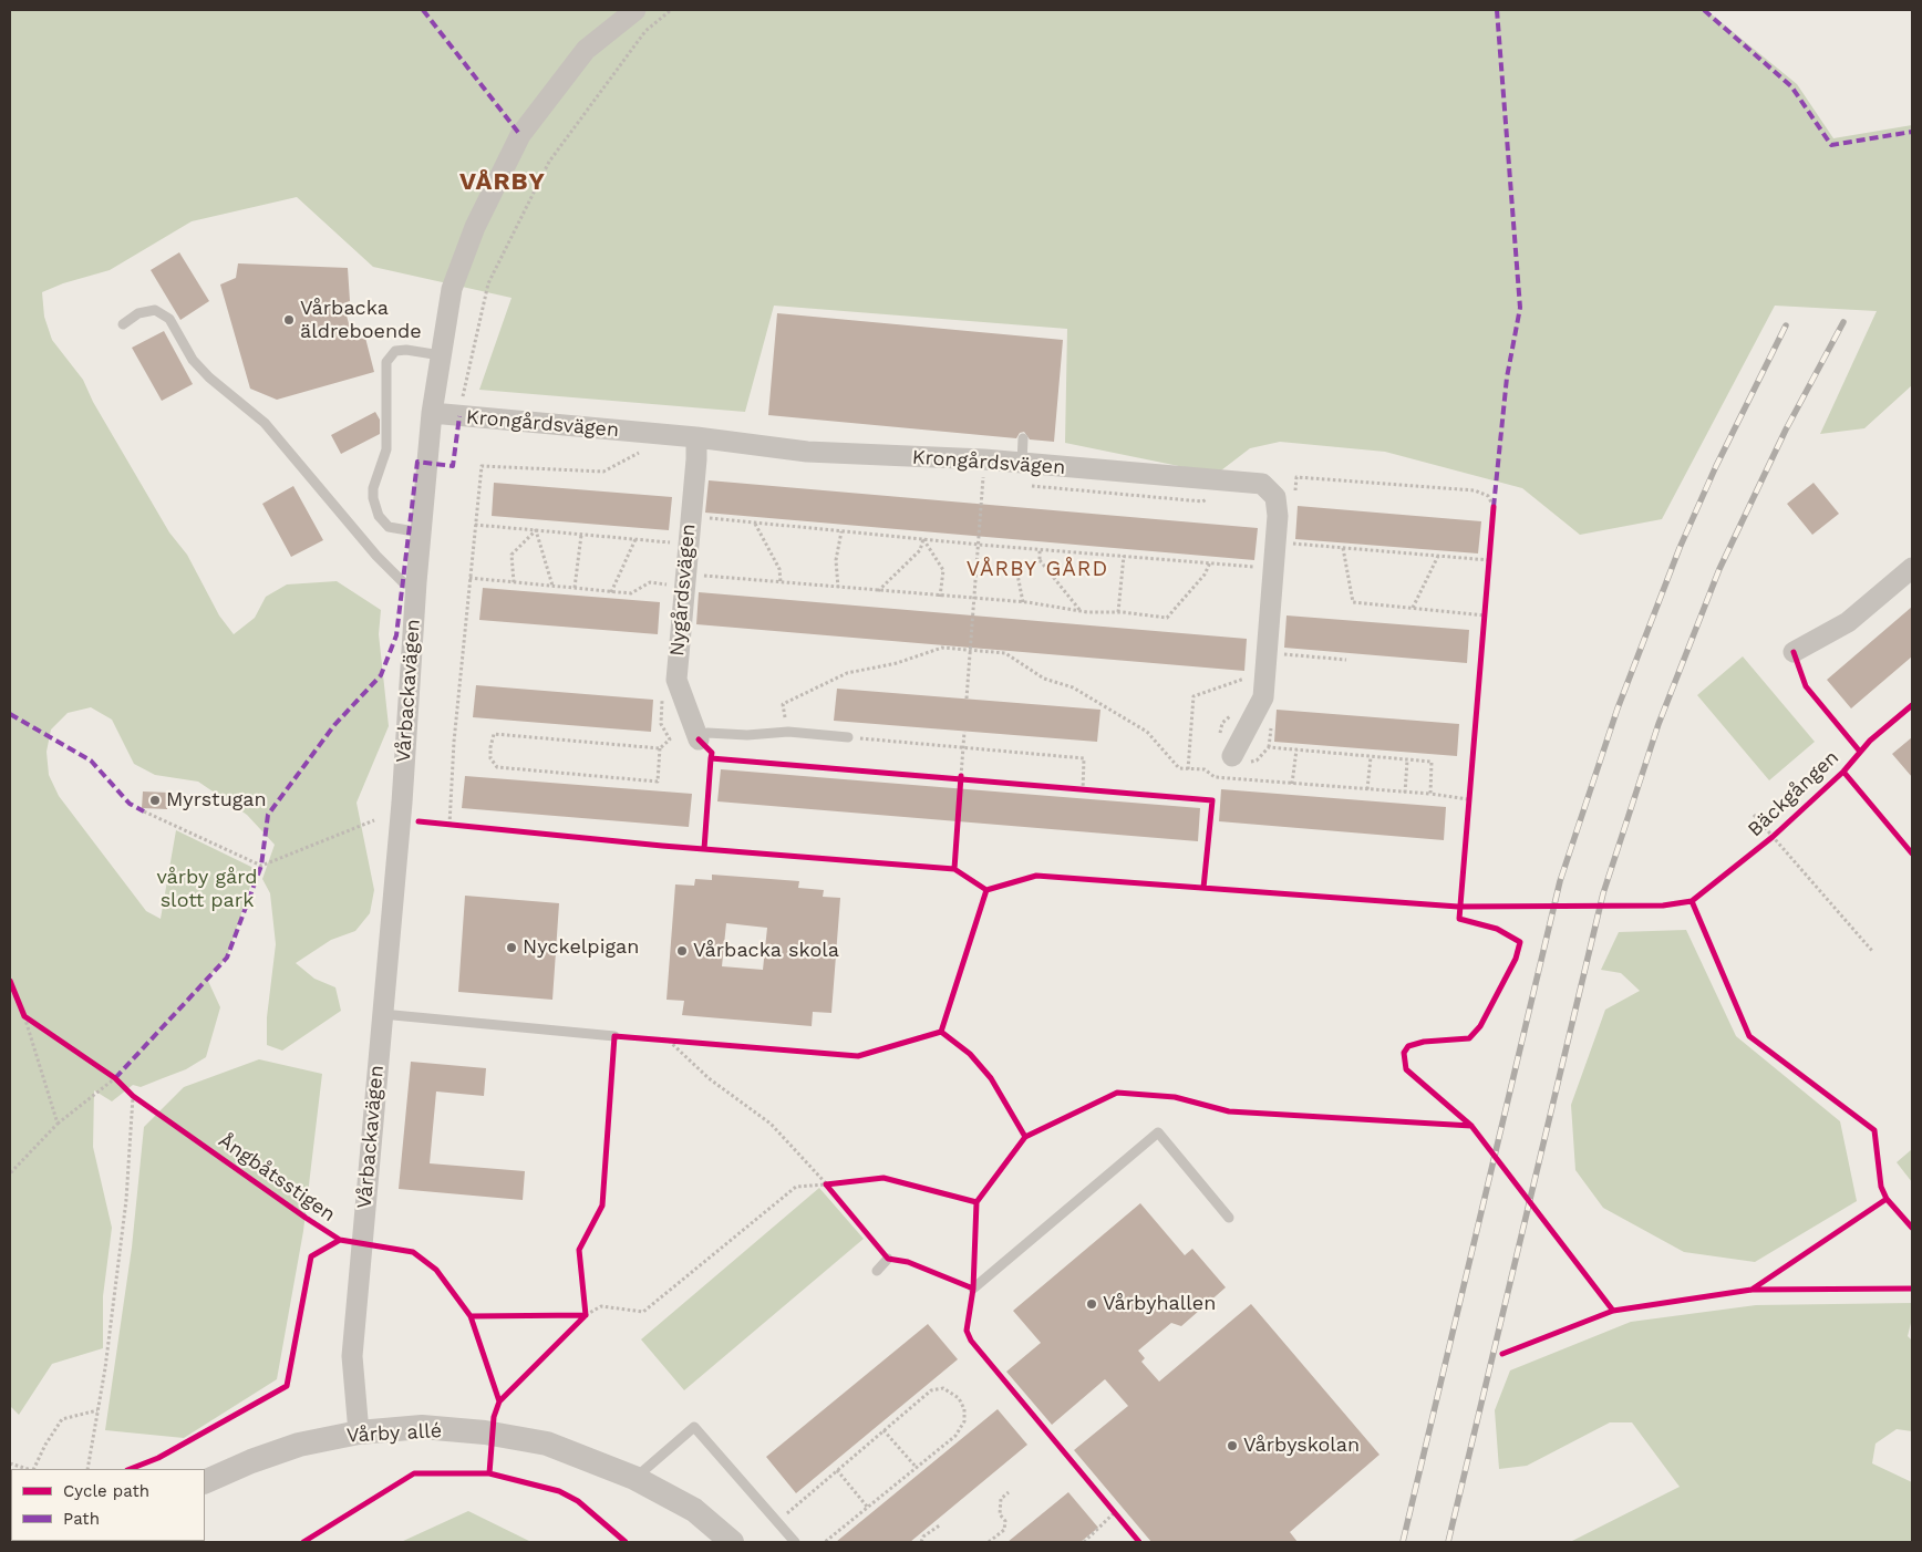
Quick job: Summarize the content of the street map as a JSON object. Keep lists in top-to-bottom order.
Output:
{
  "streets": {
    "street": [
      "Krongårdsvägen",
      "Nygårdsvägen",
      "Vårbackavägen",
      "Vårby allé"
    ],
    "cycle path": ["Bäckgången", "Ångbåtsstigen"]
  },
  "crossings": [
    ["Krongårdsvägen", "Nygårdsvägen"],
    ["Krongårdsvägen", "Vårbackavägen"],
    ["Vårbackavägen", "Vårby allé"]
  ],
  "districts": ["VÅRBY", "VÅRBY GÅRD"],
  "parks": ["vårby gård slott park"],
  "places": [
    "Vårbacka äldreboende",
    "Myrstugan",
    "Nyckelpigan",
    "Vårbacka skola",
    "Vårbyhallen",
    "Vårbyskolan"
  ],
  "legend": ["Cycle path", "Path"]
}
